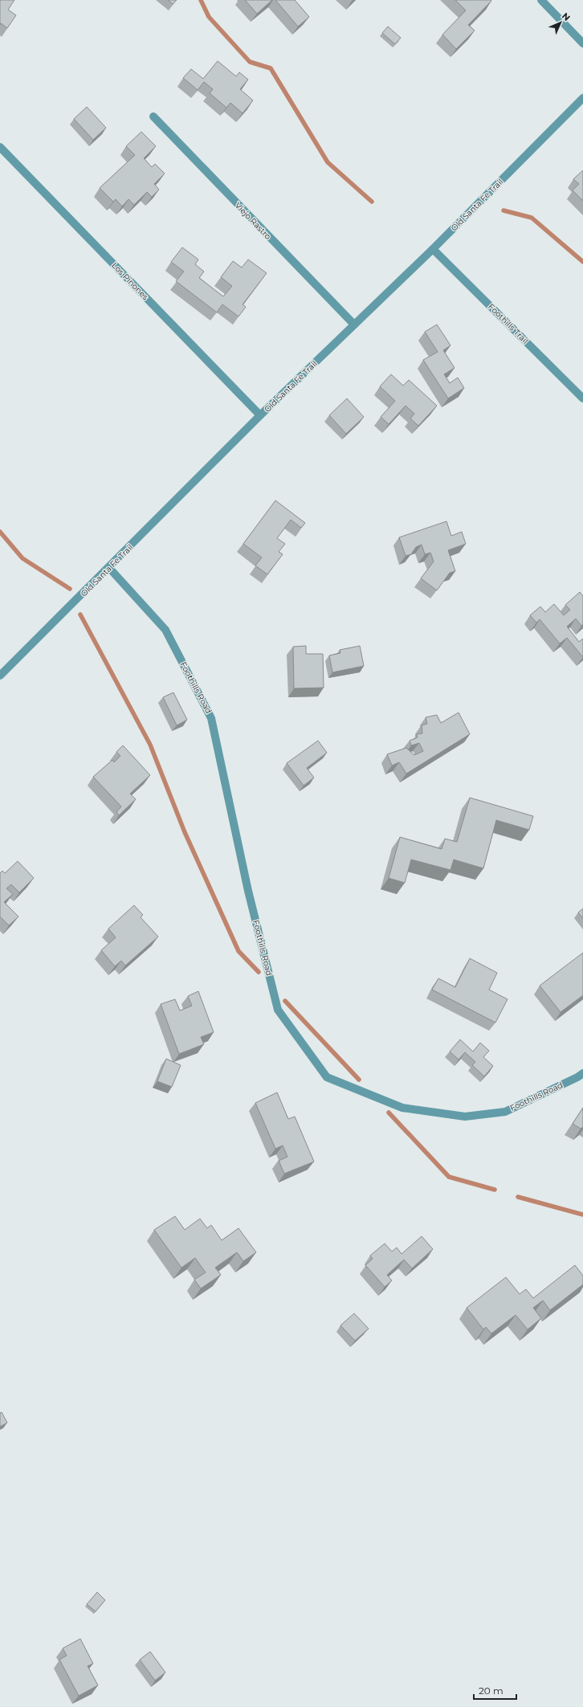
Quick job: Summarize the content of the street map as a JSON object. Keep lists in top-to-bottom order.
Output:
{
  "streets": {
    "street": [
      "Old Santa Fe Trail",
      "Viejo Rastro",
      "Los Pinones",
      "Foothills Trail",
      "Foothills Road"
    ]
  },
  "crossings": [
    ["Old Santa Fe Trail", "Viejo Rastro"],
    ["Old Santa Fe Trail", "Los Pinones"],
    ["Old Santa Fe Trail", "Foothills Trail"],
    ["Old Santa Fe Trail", "Foothills Road"]
  ],
  "scale_bar": "20 m",
  "north": "top right"
}
